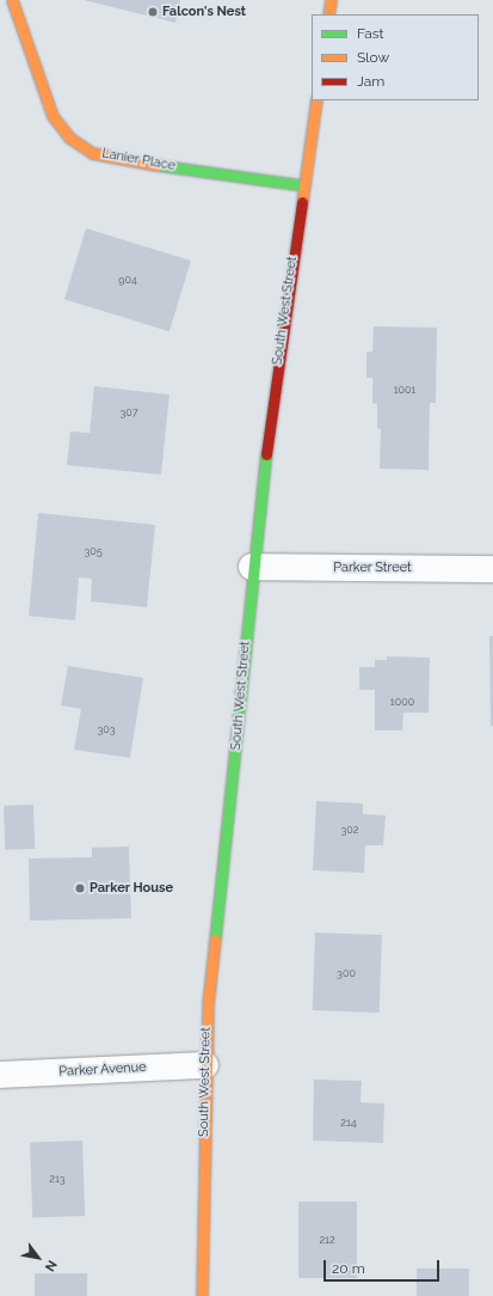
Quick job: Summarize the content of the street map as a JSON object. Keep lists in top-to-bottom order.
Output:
{
  "streets": {
    "main road": ["Lanier Place", "South West Street"],
    "street": ["Parker Street", "Parker Avenue"]
  },
  "crossings": [
    ["Lanier Place", "South West Street"],
    ["South West Street", "Parker Street"],
    ["South West Street", "Parker Avenue"]
  ],
  "places": ["Falcon's Nest", "Parker House"],
  "house_numbers": [
    "904",
    "1001",
    "307",
    "305",
    "1000",
    "303",
    "302",
    "300",
    "214",
    "213",
    "212"
  ],
  "legend": ["Fast", "Slow", "Jam"],
  "scale_bar": "20 m",
  "north": "bottom right"
}
